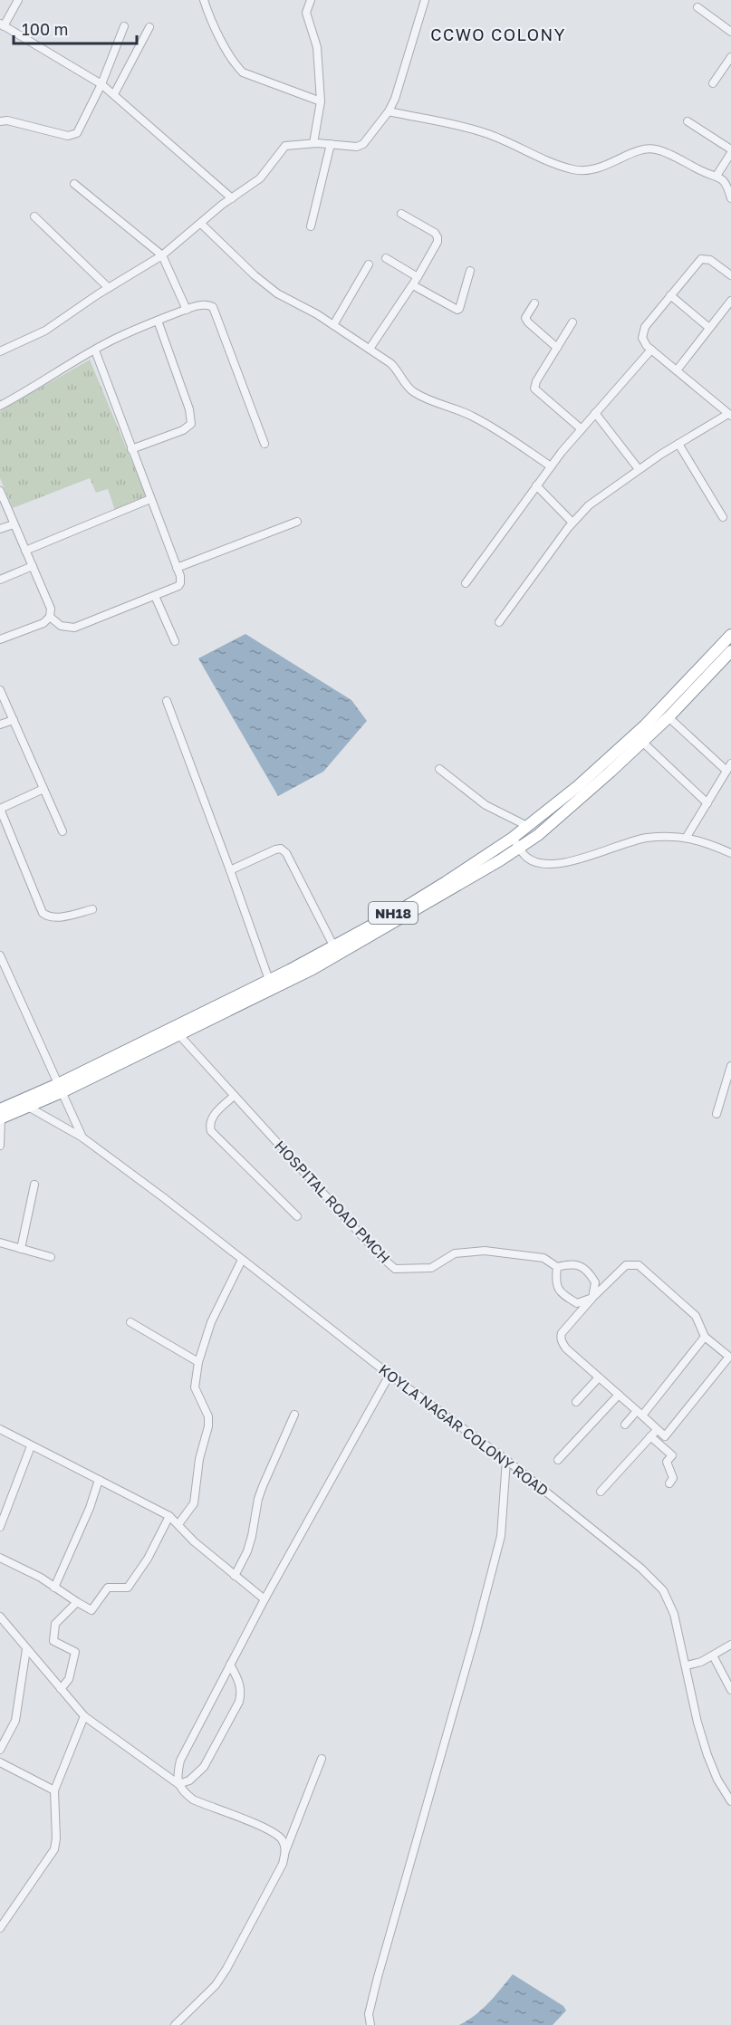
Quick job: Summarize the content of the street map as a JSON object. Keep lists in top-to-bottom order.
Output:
{
  "streets": {
    "highway": ["NH18"],
    "street": ["HOSPITAL ROAD PMCH", "KOYLA NAGAR COLONY ROAD"]
  },
  "crossings": [
    ["NH18", "HOSPITAL ROAD PMCH"],
    ["NH18", "KOYLA NAGAR COLONY ROAD"]
  ],
  "districts": ["CCWO COLONY"],
  "scale_bar": "100 m"
}
